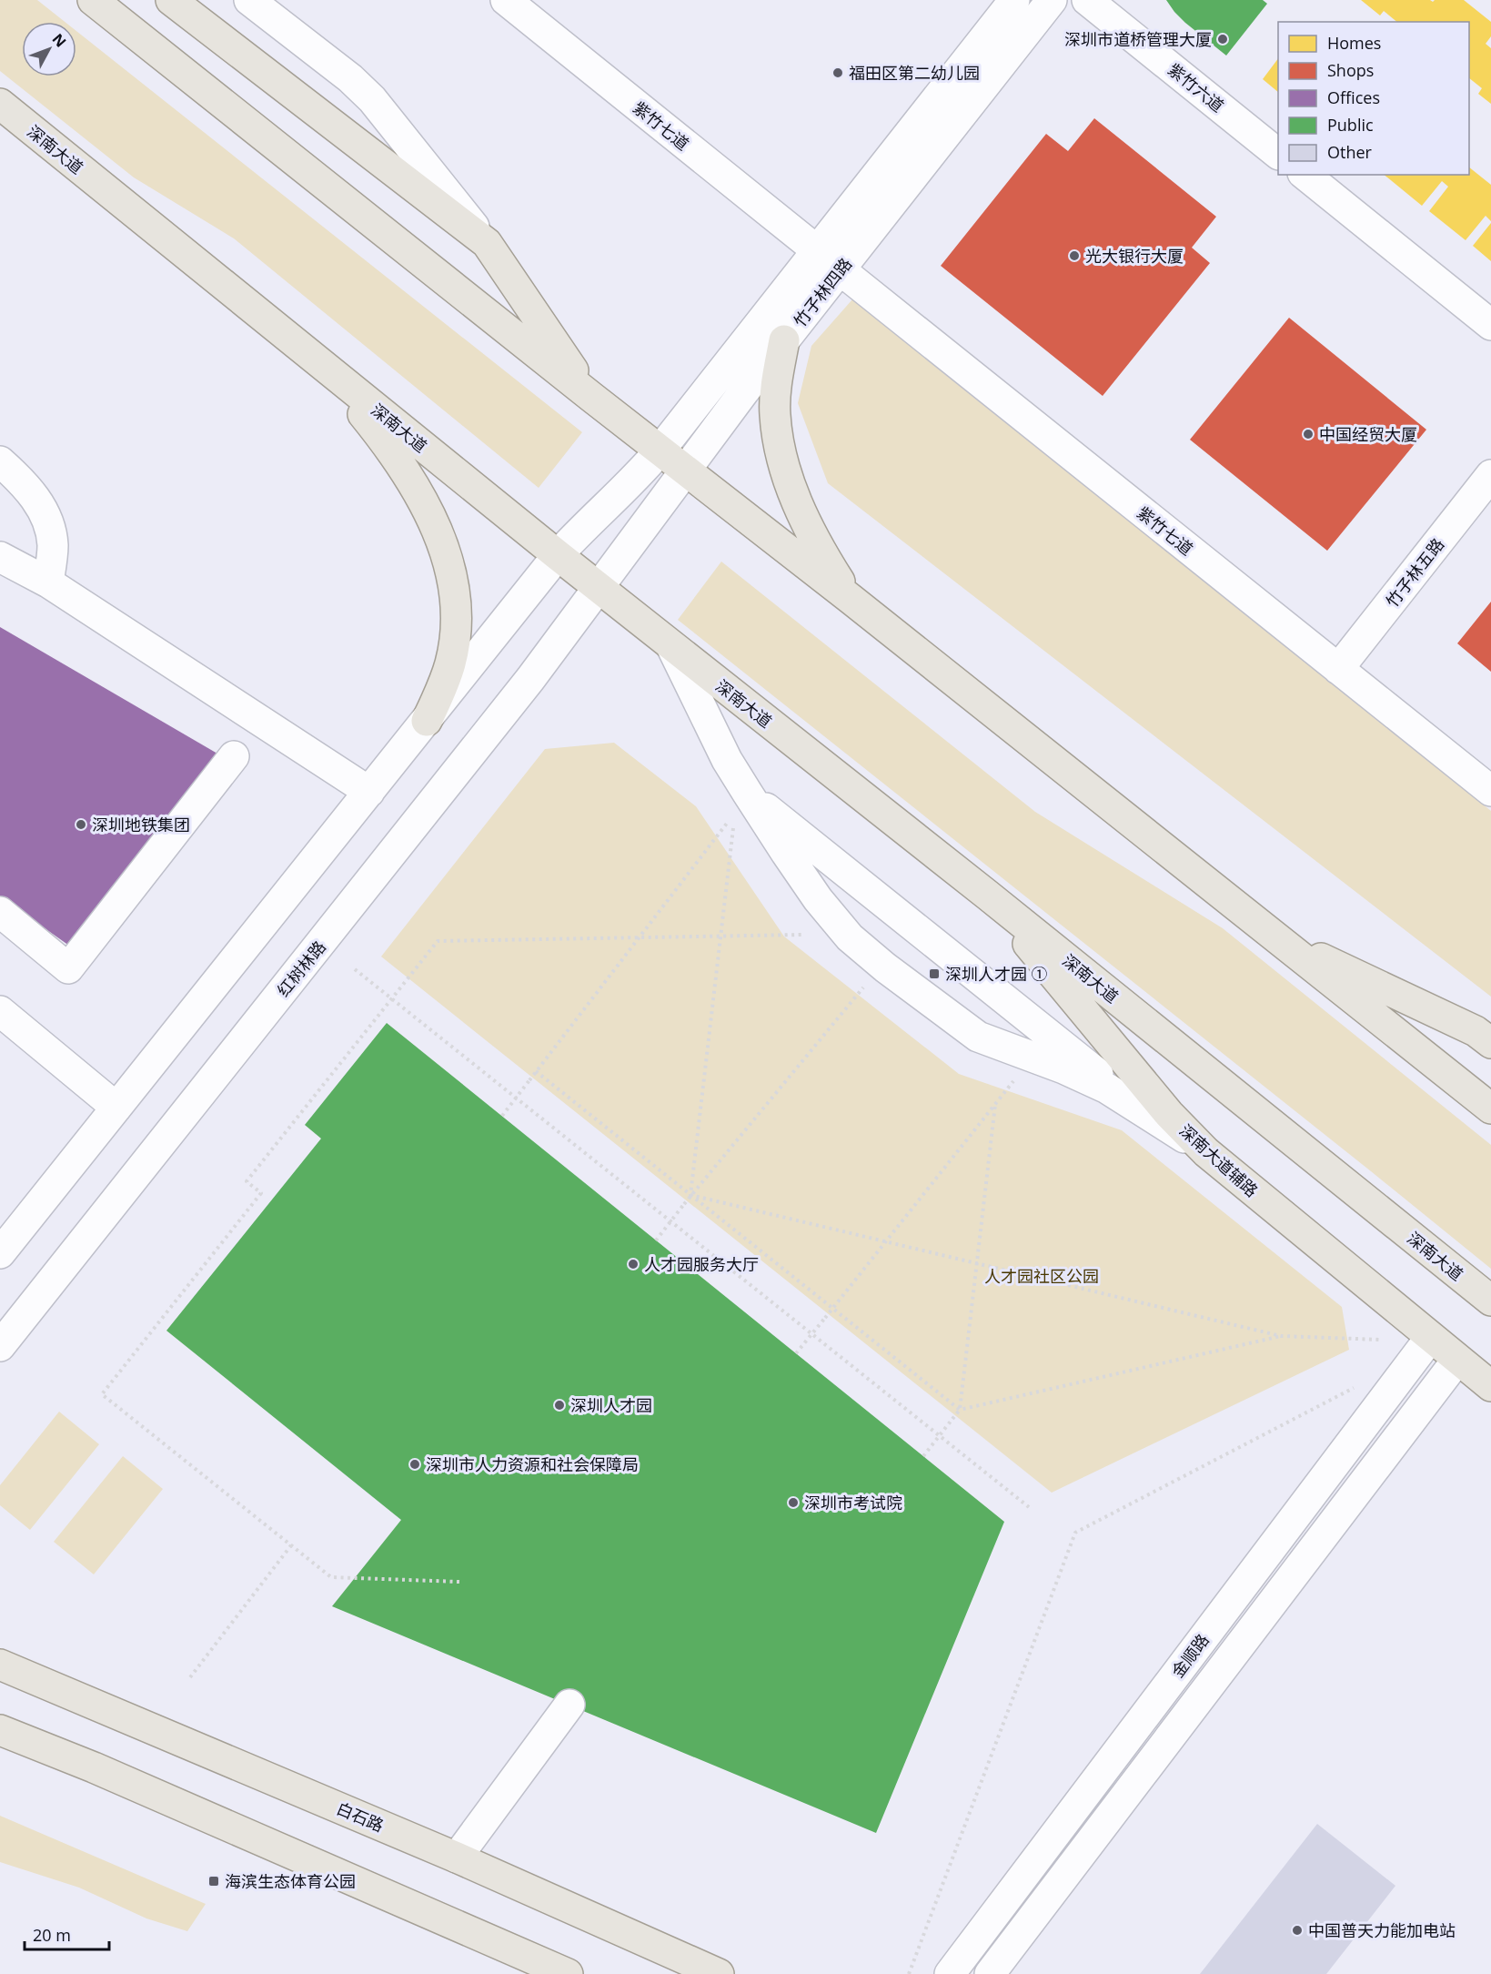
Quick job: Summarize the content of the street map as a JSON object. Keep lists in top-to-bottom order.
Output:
{
  "streets": {
    "main road": ["深南大道", "深南大道辅路", "白石路"],
    "street": [
      "紫竹六道",
      "紫竹七道",
      "竹子林四路",
      "竹子林五路",
      "红树林路",
      "金顺路"
    ]
  },
  "crossings": [
    ["紫竹七道", "竹子林四路"],
    ["紫竹七道", "竹子林五路"],
    ["深南大道", "竹子林四路"],
    ["深南大道", "红树林路"],
    ["深南大道", "深南大道辅路"],
    ["竹子林四路", "红树林路"],
    ["深南大道辅路", "金顺路"]
  ],
  "parks": ["人才园社区公园"],
  "places": {
    "other": [
      "深圳市道桥管理大厦",
      "福田区第二幼儿园",
      "光大银行大厦",
      "中国经贸大厦",
      "深圳地铁集团",
      "人才园服务大厅",
      "深圳人才园",
      "深圳市人力资源和社会保障局",
      "深圳市考试院",
      "中国普天力能加电站"
    ],
    "transit": ["深圳人才园 ①", "海滨生态体育公园"]
  },
  "legend": [
    "Homes",
    "Shops",
    "Offices",
    "Public",
    "Other"
  ],
  "scale_bar": "20 m",
  "north": "top right"
}
